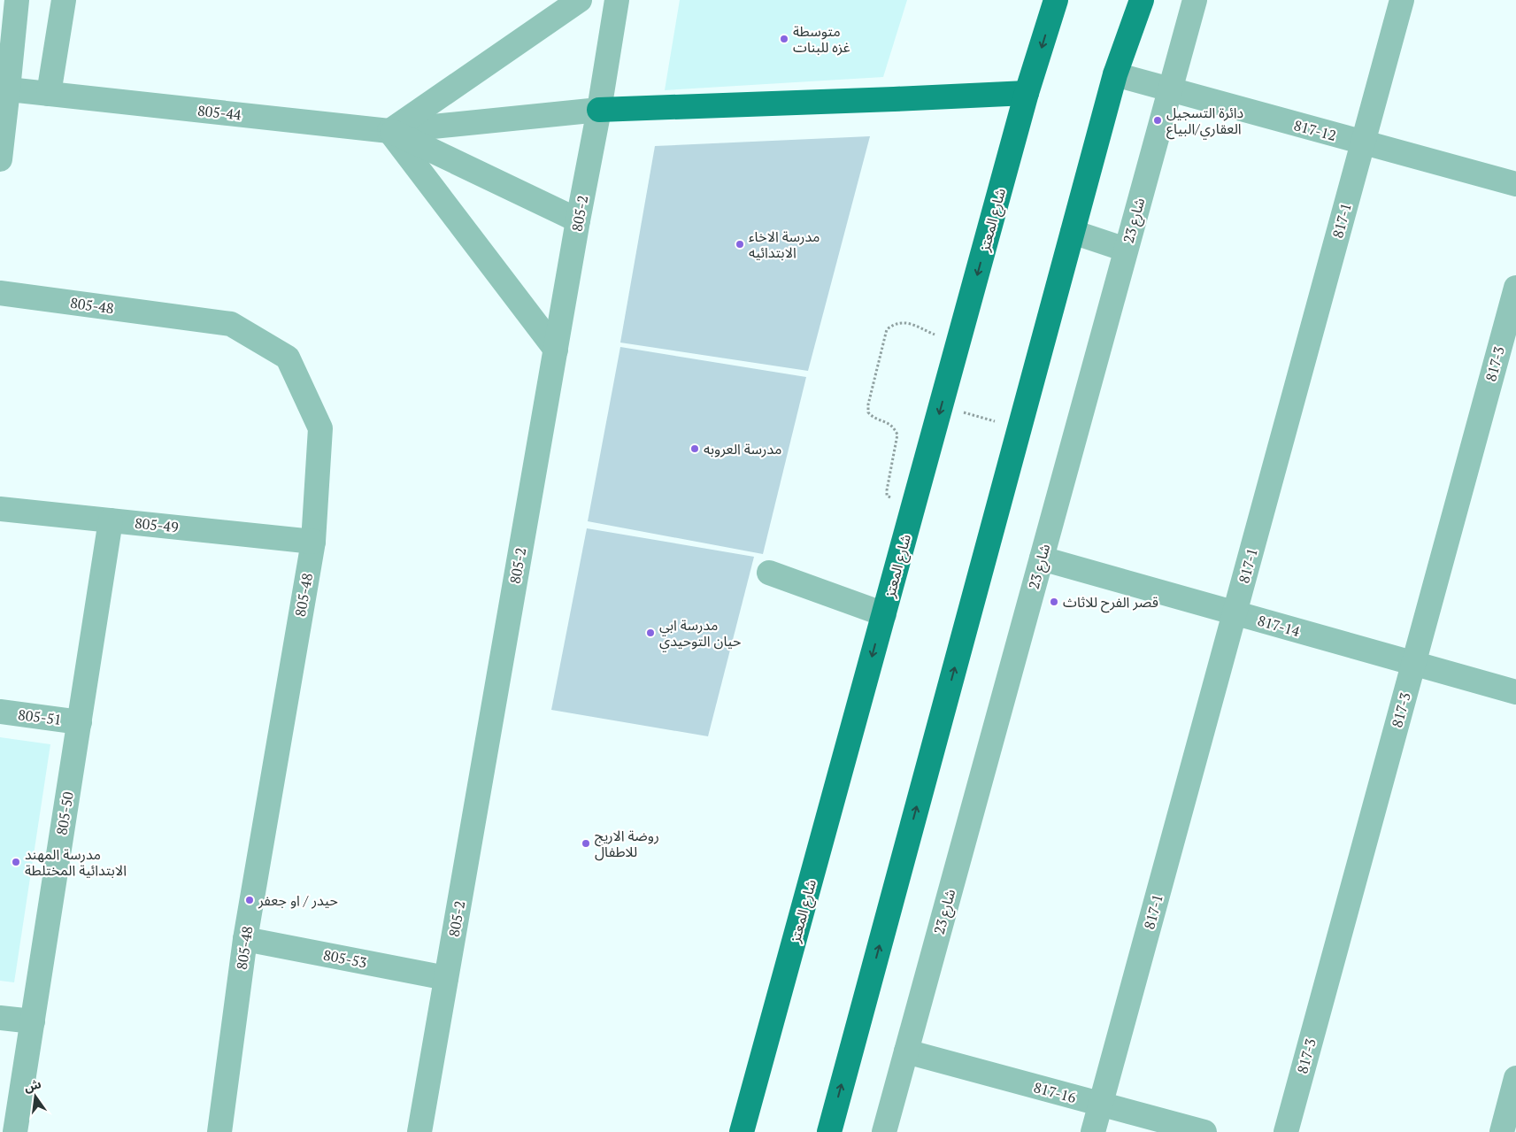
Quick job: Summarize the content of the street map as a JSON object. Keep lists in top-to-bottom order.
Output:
{
  "streets": {
    "main road": ["شارع المعتز"],
    "street": [
      "805-44",
      "817-12",
      "805-2",
      "شارع 23",
      "817-1",
      "805-48",
      "817-3",
      "805-49",
      "817-14",
      "805-51",
      "805-50",
      "805-53",
      "817-16"
    ]
  },
  "crossings": [
    ["817-12", "شارع 23"],
    ["817-12", "817-1"],
    ["805-2", "805-53"],
    ["شارع 23", "817-14"],
    ["شارع 23", "817-16"],
    ["817-1", "817-14"],
    ["817-1", "817-16"],
    ["805-48", "805-49"],
    ["805-48", "805-53"],
    ["817-3", "817-14"],
    ["805-49", "805-50"],
    ["805-51", "805-50"]
  ],
  "places": [
    "متوسطة غزه للبنات",
    "دائرة التسجيل العقاري/البياع",
    "مدرسة الاخاء الابتدائيه",
    "مدرسة العروبه",
    "قصر الفرح للاثاث",
    "مدرسة ابي حيان التوحيدي",
    "روضة الاريج للاطفال",
    "مدرسة المهند الابتدائية المختلطة",
    "حيدر / او جعفر"
  ],
  "north": "top"
}
